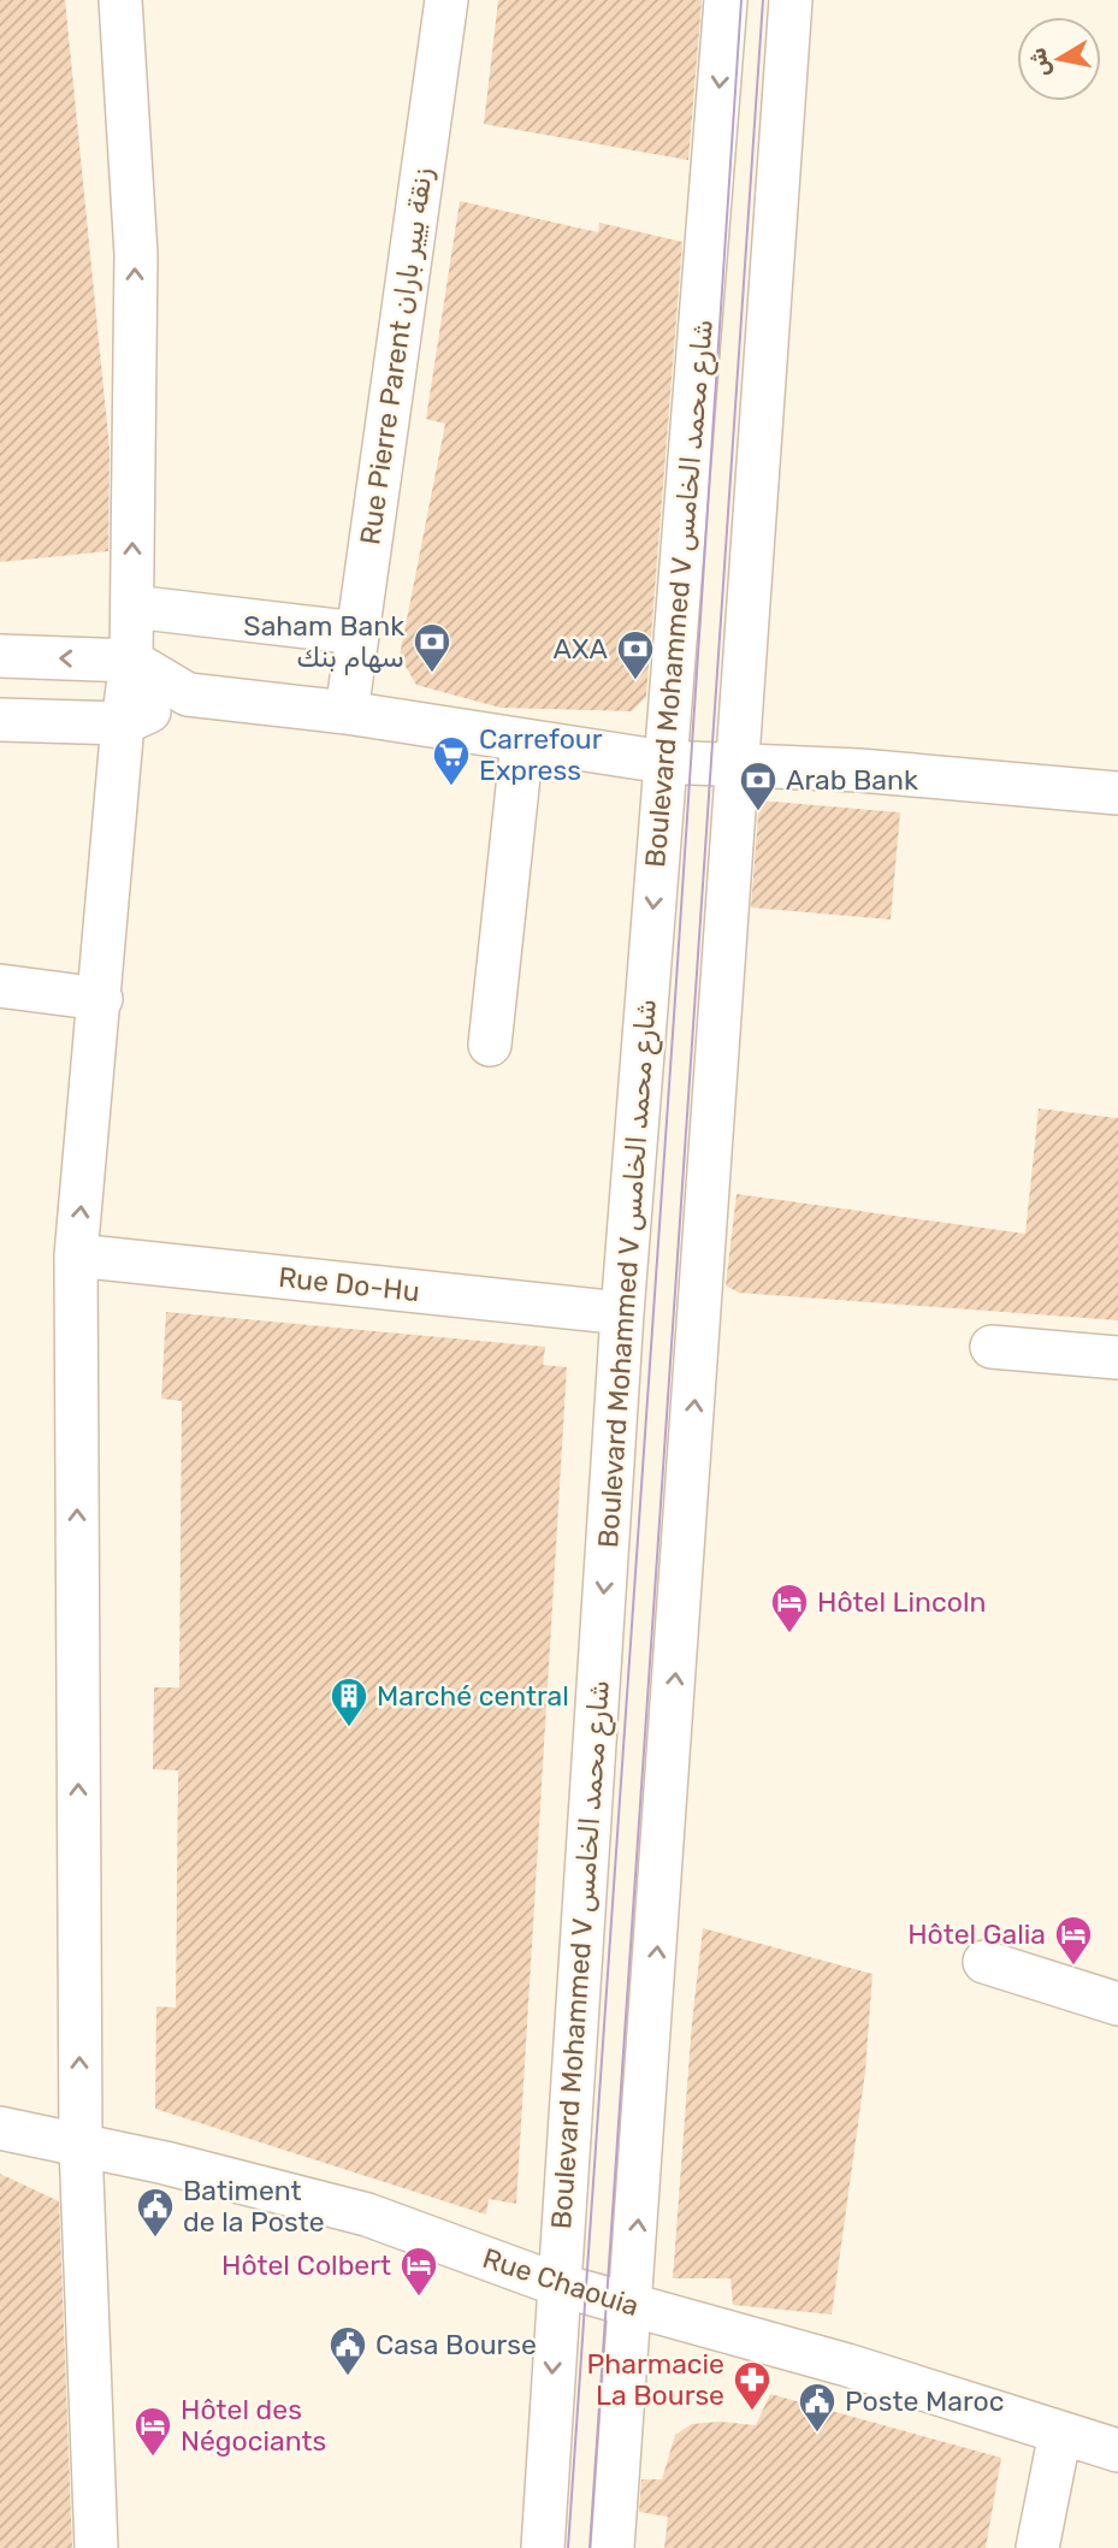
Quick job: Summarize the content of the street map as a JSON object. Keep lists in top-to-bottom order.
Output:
{
  "streets": {
    "street": [
      "Rue Pierre Parent زنقة بيير باران",
      "Boulevard Mohammed V شارع محمد الخامس",
      "Rue Do-Hu",
      "Rue Chaouia"
    ]
  },
  "crossings": [
    ["Boulevard Mohammed V شارع محمد الخامس", "Rue Do-Hu"],
    ["Boulevard Mohammed V شارع محمد الخامس", "Rue Chaouia"]
  ],
  "places": {
    "bank": ["Saham Bank سهام بنك", "AXA", "Arab Bank"],
    "supermarket": ["Carrefour Express"],
    "hotel": [
      "Hôtel Lincoln",
      "Hôtel Galia",
      "Hôtel Colbert",
      "Hôtel des Négociants"
    ],
    "building": ["Marché central"],
    "public building": ["Batiment de la Poste", "Casa Bourse", "Poste Maroc"],
    "pharmacy": ["Pharmacie La Bourse"]
  },
  "north": "left"
}
